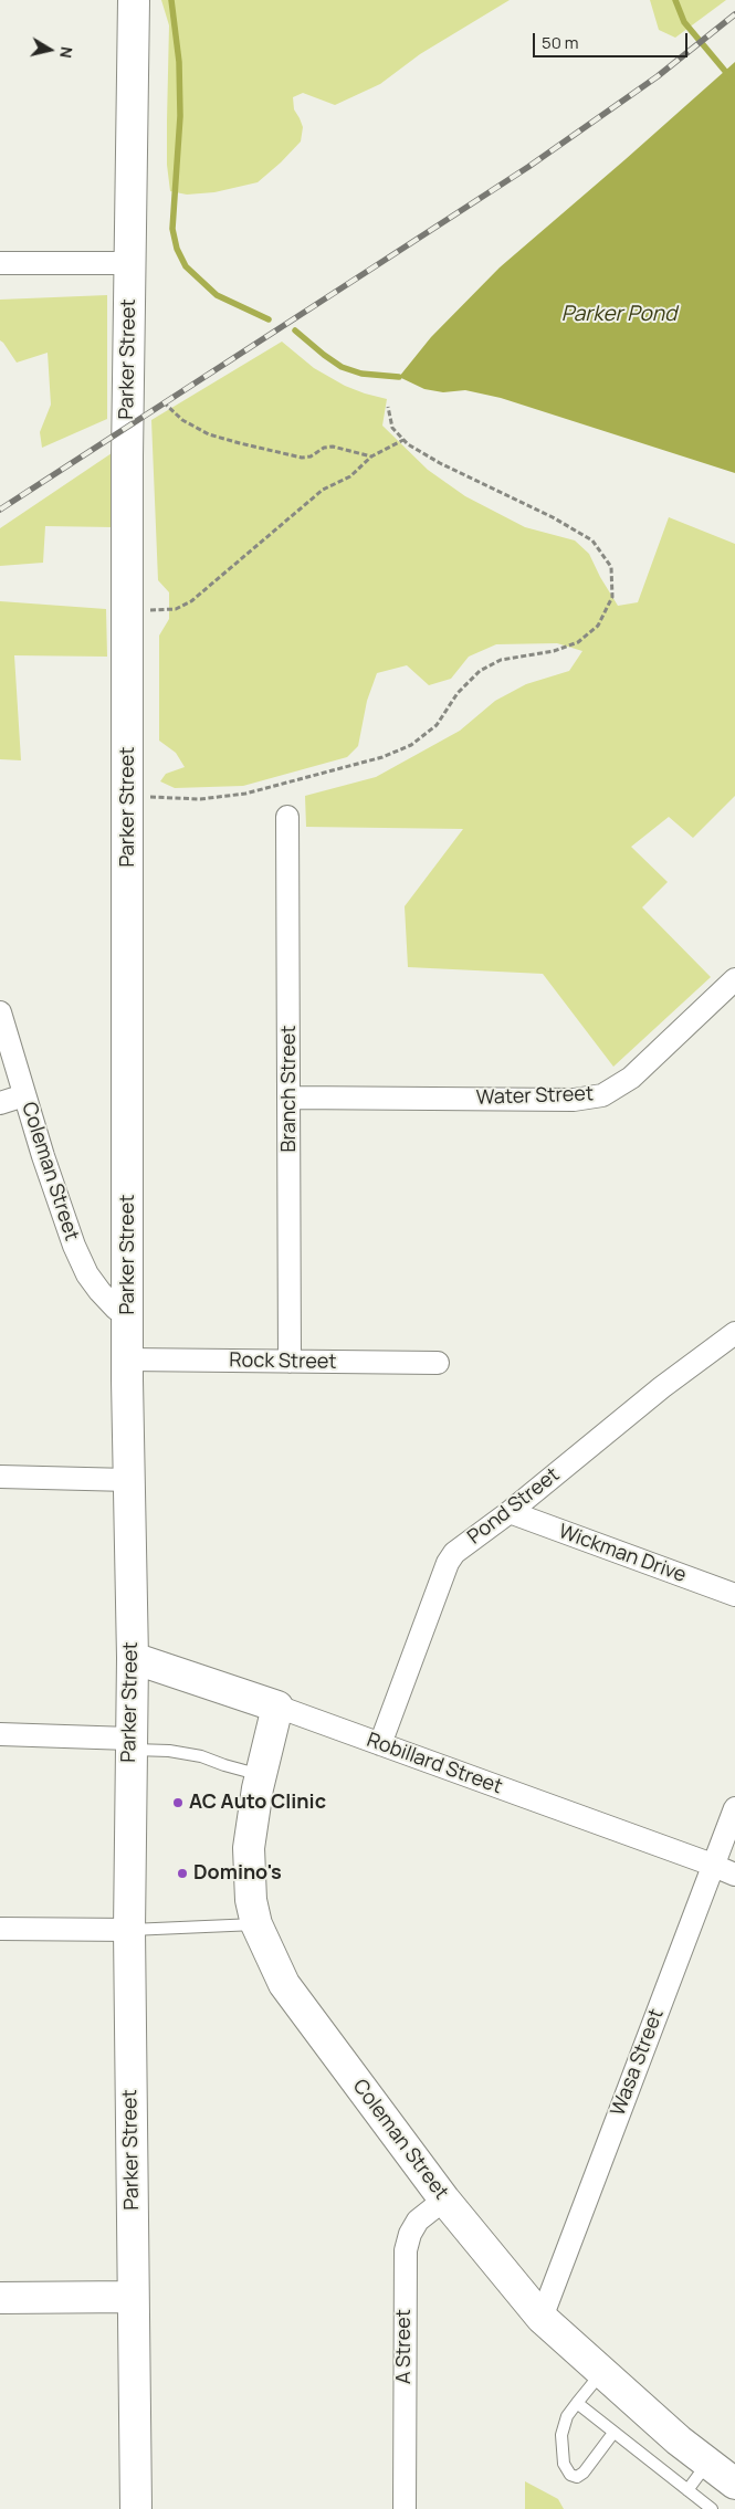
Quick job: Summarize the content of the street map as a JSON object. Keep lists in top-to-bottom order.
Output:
{
  "streets": {
    "main road": ["Parker Street", "Coleman Street", "Robillard Street"],
    "street": [
      "Branch Street",
      "Water Street",
      "Rock Street",
      "Pond Street",
      "Wickman Drive",
      "Wasa Street",
      "A Street"
    ]
  },
  "crossings": [
    ["Parker Street", "Coleman Street"],
    ["Parker Street", "Rock Street"],
    ["Parker Street", "Robillard Street"],
    ["Branch Street", "Water Street"],
    ["Branch Street", "Rock Street"],
    ["Coleman Street", "Robillard Street"],
    ["Coleman Street", "Wasa Street"],
    ["Coleman Street", "A Street"],
    ["Pond Street", "Wickman Drive"],
    ["Pond Street", "Robillard Street"],
    ["Robillard Street", "Wasa Street"]
  ],
  "water": ["Parker Pond"],
  "places": ["AC Auto Clinic", "Domino's"],
  "scale_bar": "50 m",
  "north": "right"
}
